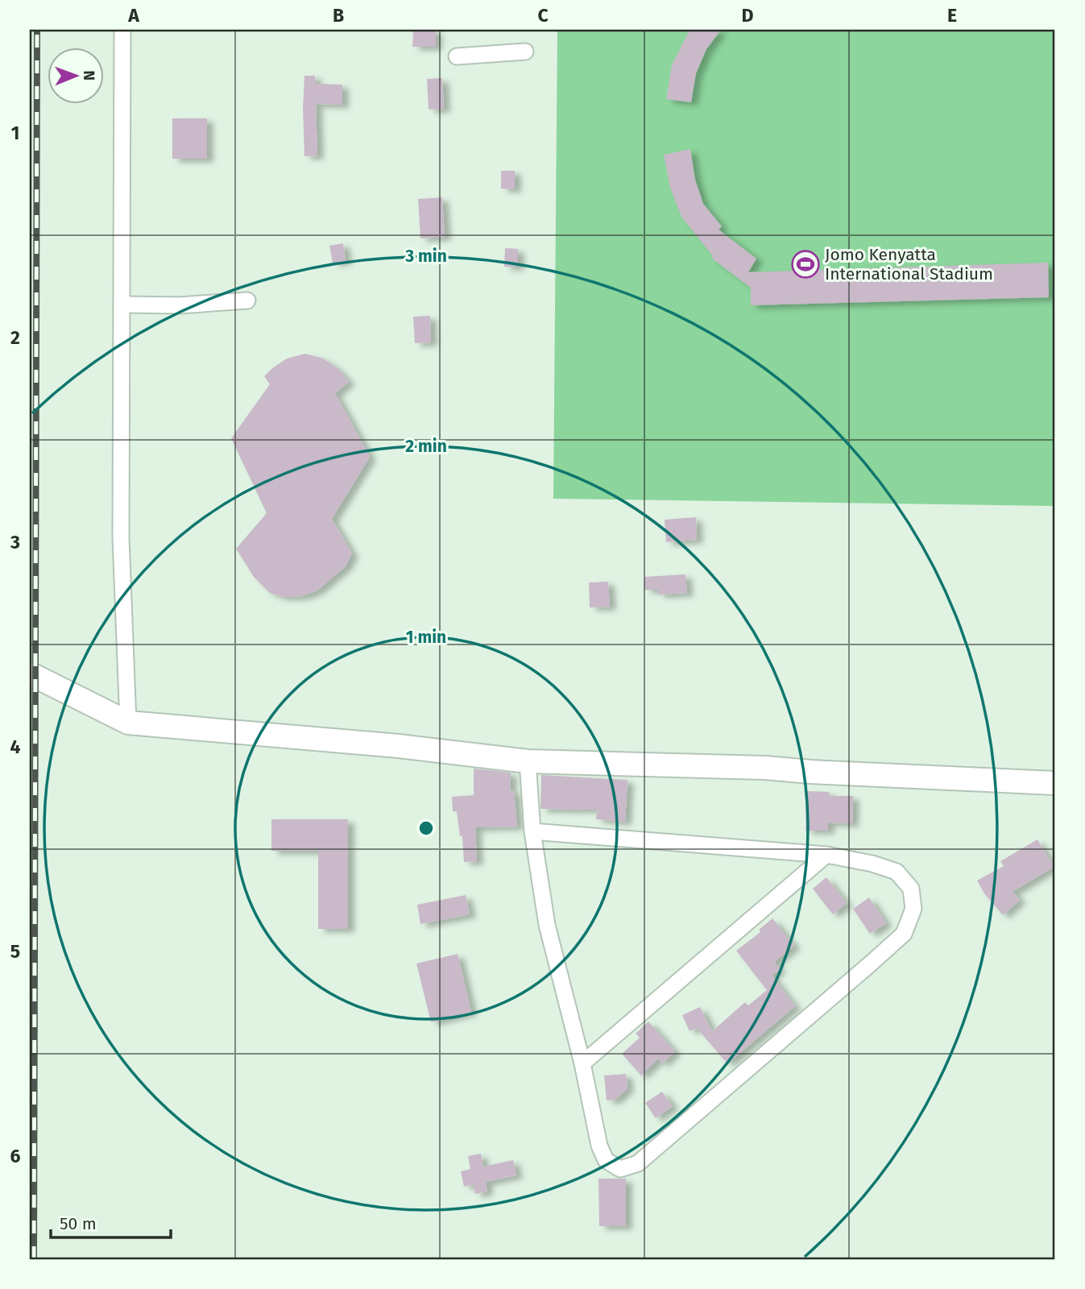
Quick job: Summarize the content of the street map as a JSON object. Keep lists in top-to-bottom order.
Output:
{
  "places": {
    "sports": ["Jomo Kenyatta International Stadium"]
  },
  "scale_bar": "50 m",
  "north": "right",
  "grid": {
    "columns": [
      "A",
      "B",
      "C",
      "D",
      "E"
    ],
    "rows": [
      "1",
      "2",
      "3",
      "4",
      "5",
      "6"
    ]
  },
  "rings": ["3 min", "2 min", "1 min"]
}
